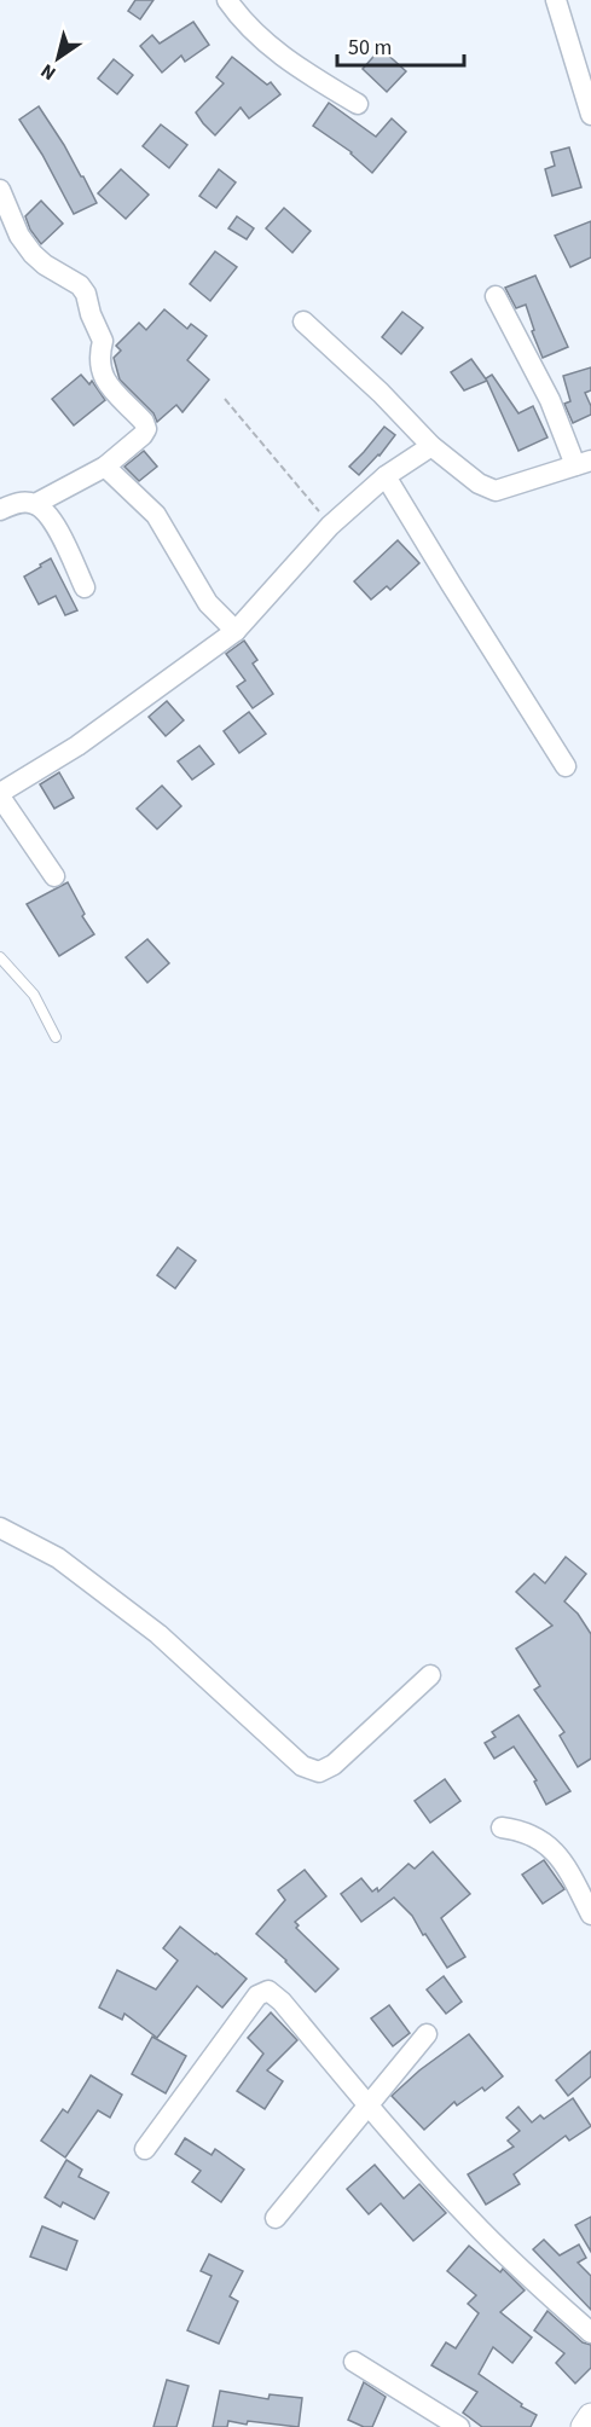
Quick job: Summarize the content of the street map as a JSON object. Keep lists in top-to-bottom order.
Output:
{
  "scale_bar": "50 m",
  "north": "bottom left"
}
